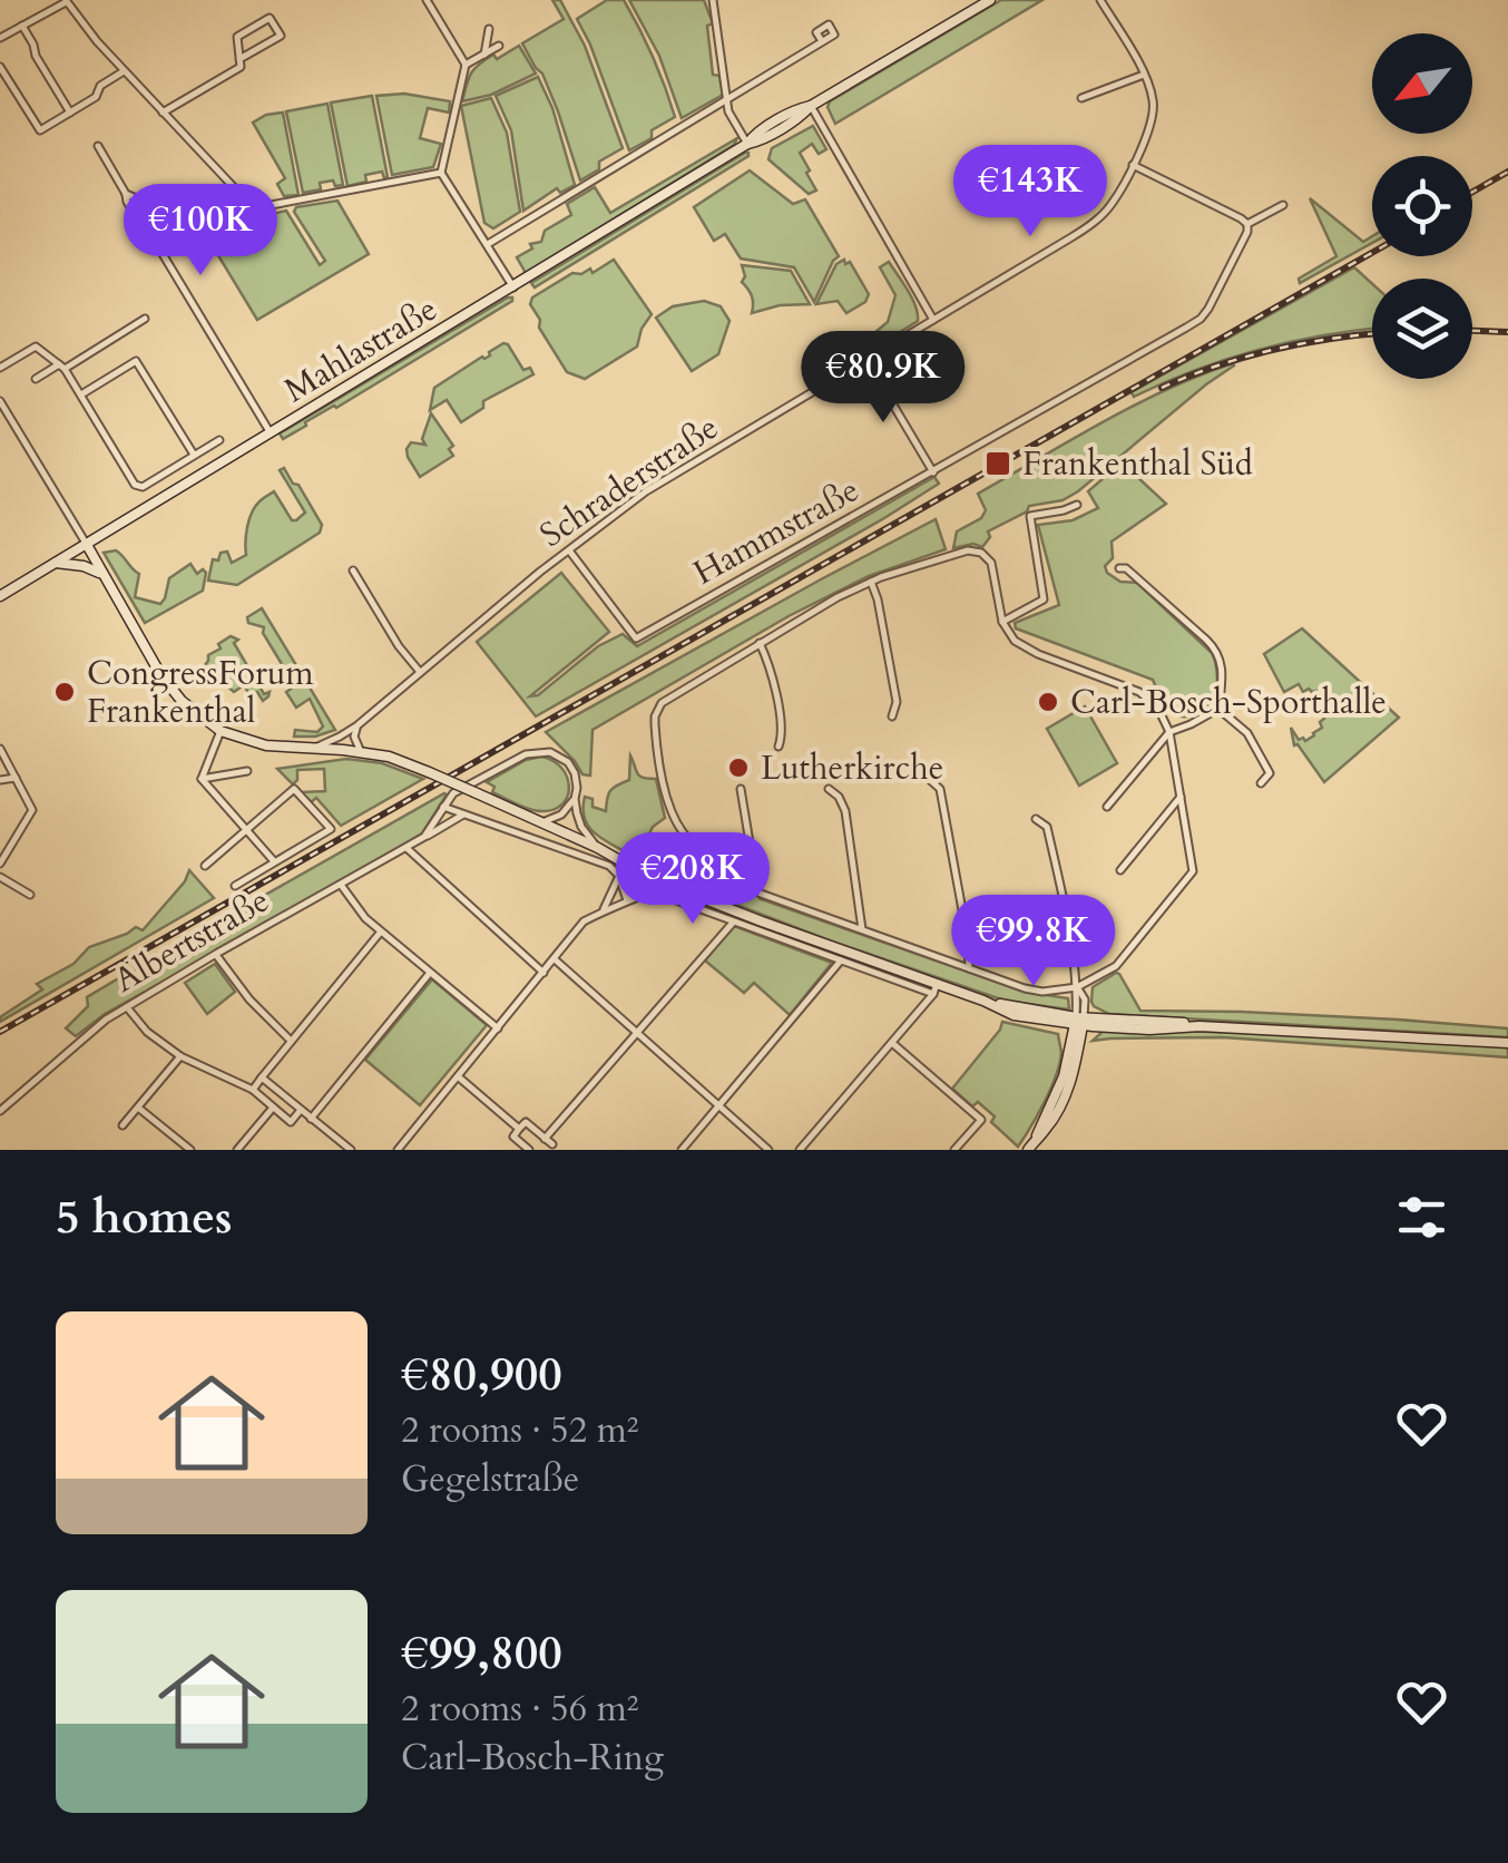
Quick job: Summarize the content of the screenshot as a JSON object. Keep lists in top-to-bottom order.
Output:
{
  "streets": {
    "main road": ["Mahlastraße"],
    "street": ["Schraderstraße", "Hammstraße", "Albertstraße"]
  },
  "crossings": [
    ["Schraderstraße", "Hammstraße"]
  ],
  "places": {
    "transit": ["Frankenthal Süd"],
    "other": ["CongressForum Frankenthal", "Carl-Bosch-Sporthalle", "Lutherkirche"]
  },
  "north": "bottom left",
  "page": {
    "price": [
      "€143K",
      "€100K",
      "€80.9K",
      "€208K",
      "€99.8K"
    ],
    "heading": "5 homes",
    "list": [
      {
        "name": "€80,900",
        "note": "2 rooms · 52 m² · Gegelstraße"
      },
      {
        "name": "€99,800",
        "note": "2 rooms · 56 m² · Carl-Bosch-Ring"
      }
    ]
  }
}
